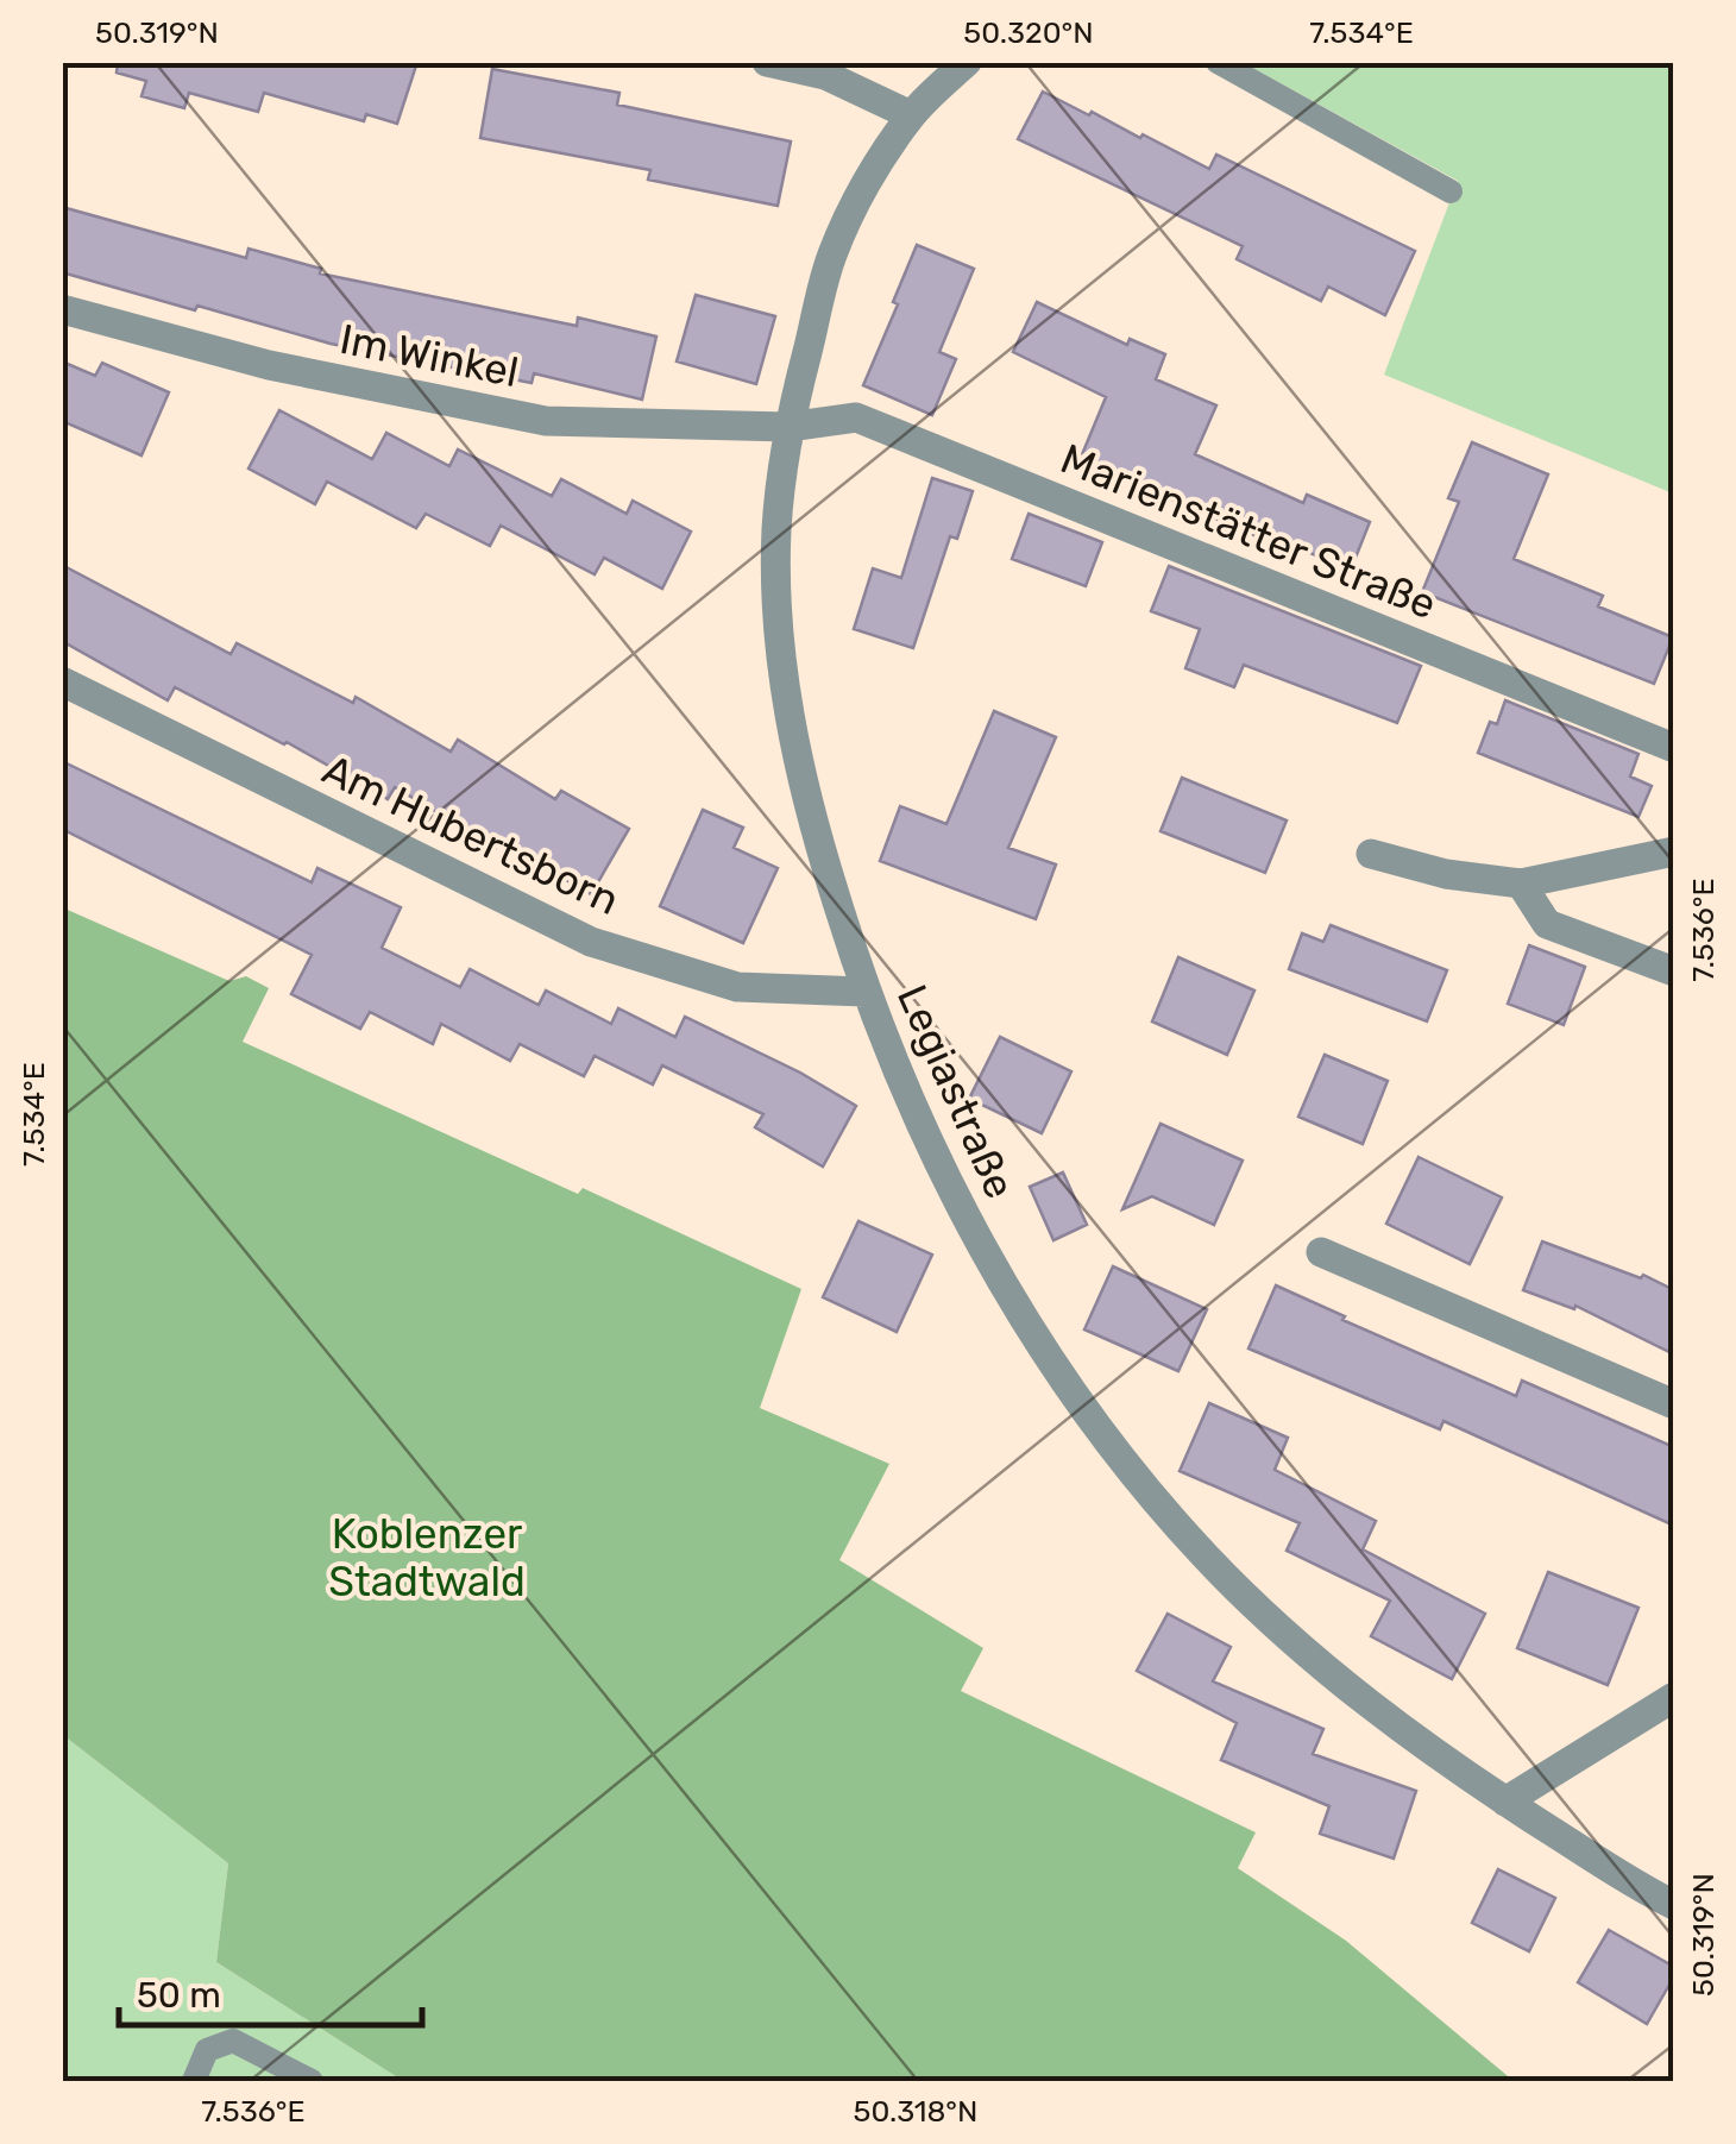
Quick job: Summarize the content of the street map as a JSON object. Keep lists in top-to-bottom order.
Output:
{
  "streets": {
    "street": [
      "Im Winkel",
      "Marienstätter Straße",
      "Am Hubertsborn",
      "Legiastraße"
    ]
  },
  "crossings": [
    ["Im Winkel", "Marienstätter Straße"],
    ["Im Winkel", "Legiastraße"],
    ["Marienstätter Straße", "Legiastraße"],
    ["Am Hubertsborn", "Legiastraße"]
  ],
  "parks": ["Koblenzer Stadtwald"],
  "scale_bar": "50 m",
  "coordinates": [
    "50.319°N",
    "50.320°N",
    "7.534°E",
    "7.536°E",
    "50.318°N"
  ]
}
